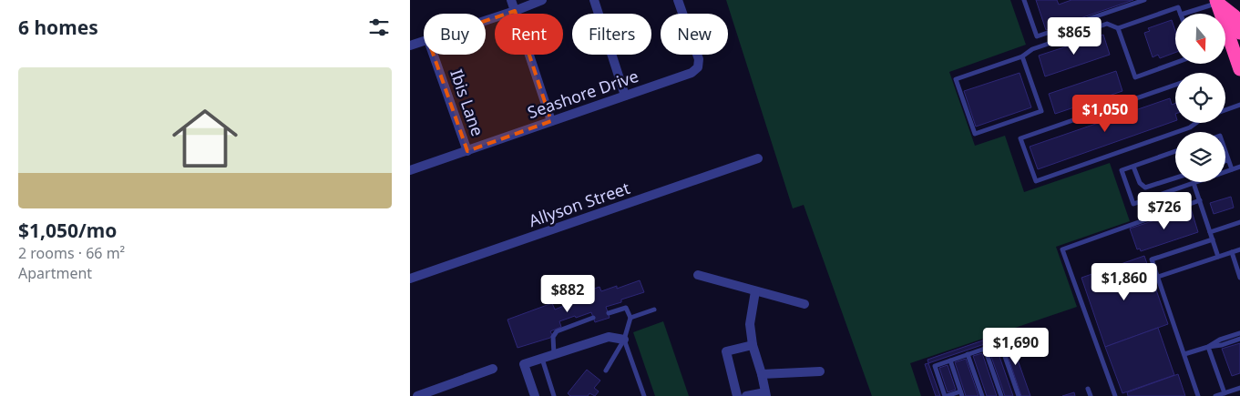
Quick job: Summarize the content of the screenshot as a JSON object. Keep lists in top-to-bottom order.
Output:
{
  "streets": {
    "street": ["Seashore Drive", "Ibis Lane", "Allyson Street"]
  },
  "crossings": [
    ["Seashore Drive", "Ibis Lane"]
  ],
  "north": "bottom",
  "page": {
    "heading": "6 homes",
    "chip": [
      "Buy",
      "Rent",
      "Filters",
      "New"
    ],
    "price": [
      "$865",
      "$1,050",
      "$726",
      "$1,860",
      "$882",
      "$1,690"
    ],
    "list": [
      {
        "name": "$1,050/mo",
        "note": "2 rooms · 66 m² · Apartment"
      }
    ]
  }
}
